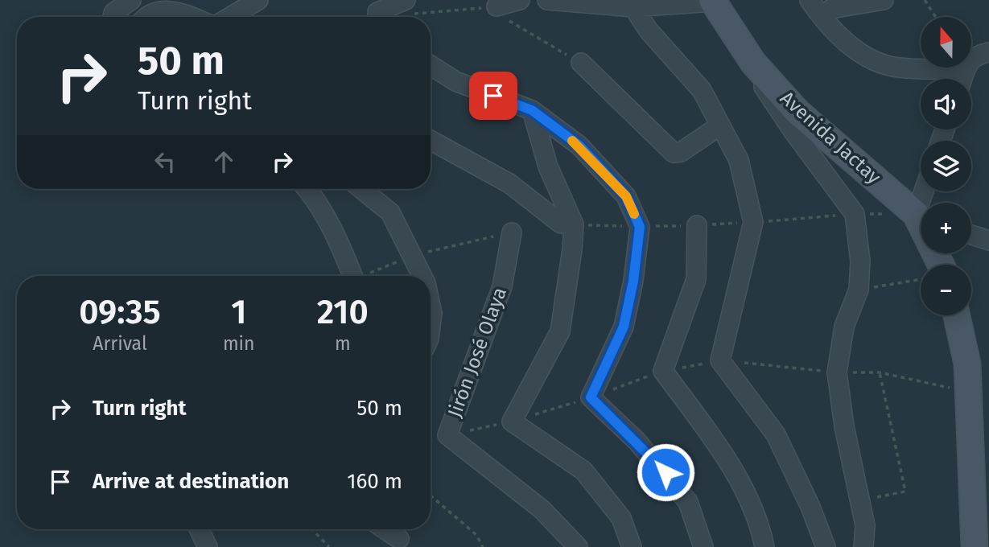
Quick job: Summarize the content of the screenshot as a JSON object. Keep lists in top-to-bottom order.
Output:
{
  "streets": {
    "street": ["Avenida Jactay", "Jirón José Olaya"]
  },
  "north": "top",
  "page": {
    "map_buttons": ["+", "−"],
    "turn": ["50 m", "Turn right"],
    "eta": [
      "09:35",
      "Arrival",
      "1",
      "min",
      "210",
      "m"
    ],
    "list": [
      {
        "name": "Turn right",
        "value": "50 m"
      },
      {
        "name": "Arrive at destination",
        "value": "160 m"
      }
    ]
  }
}
